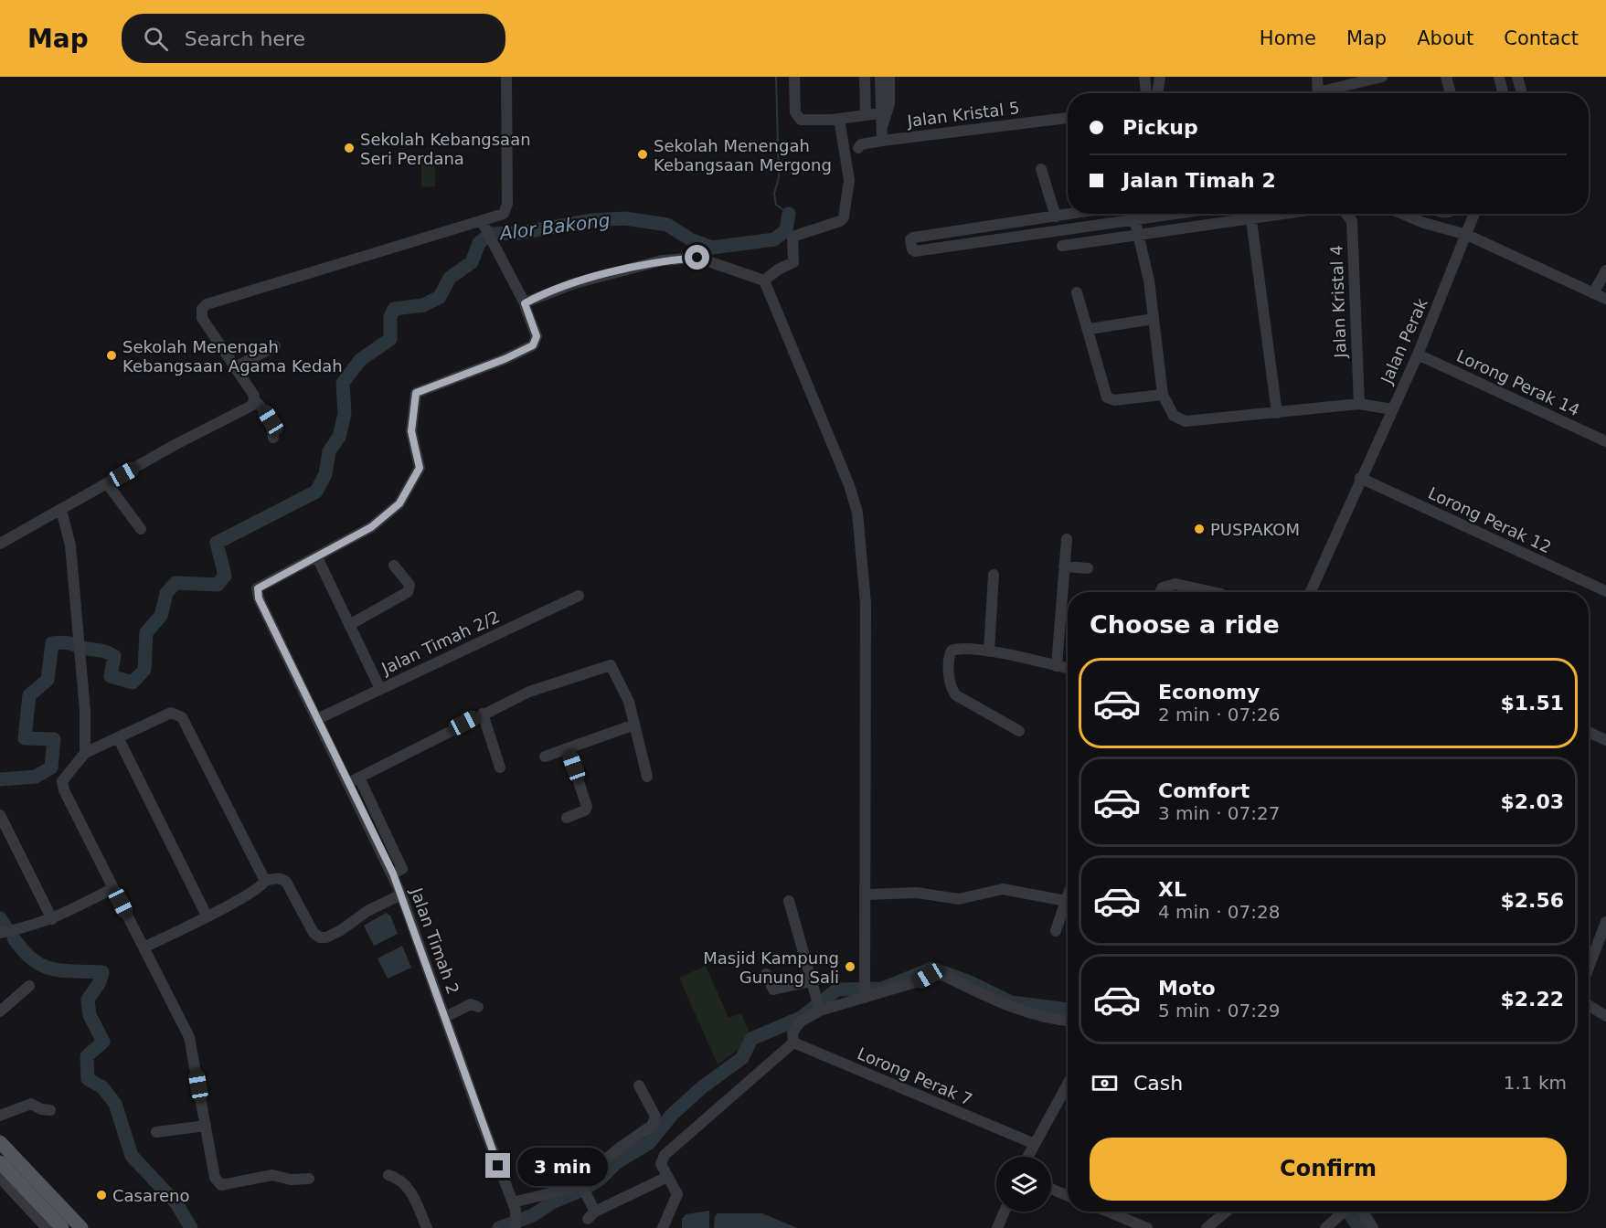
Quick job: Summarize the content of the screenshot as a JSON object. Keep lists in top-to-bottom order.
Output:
{
  "streets": {
    "street": [
      "Jalan Kristal 5",
      "Jalan Kristal 4",
      "Jalan Perak",
      "Lorong Perak 14",
      "Lorong Perak 12",
      "Jalan Timah 2/2",
      "Jalan Timah 2",
      "Lorong Perak 7"
    ]
  },
  "crossings": [
    ["Jalan Perak", "Lorong Perak 14"],
    ["Jalan Perak", "Lorong Perak 12"],
    ["Jalan Timah 2/2", "Jalan Timah 2"]
  ],
  "water": ["Alor Bakong"],
  "places": [
    "Sekolah Kebangsaan Seri Perdana",
    "Sekolah Menengah Kebangsaan Mergong",
    "Sekolah Menengah Kebangsaan Agama Kedah",
    "PUSPAKOM",
    "Masjid Kampung Gunung Sali",
    "Casareno"
  ],
  "page": {
    "header": "Map",
    "search": "Search here",
    "nav": [
      "Home",
      "Map",
      "About",
      "Contact"
    ],
    "banner": ["Pickup", "Jalan Timah 2"],
    "heading": "Choose a ride",
    "list": [
      {
        "name": "Economy",
        "note": "2 min · 07:26",
        "value": "$1.51"
      },
      {
        "name": "Comfort",
        "note": "3 min · 07:27",
        "value": "$2.03"
      },
      {
        "name": "XL",
        "note": "4 min · 07:28",
        "value": "$2.56"
      },
      {
        "name": "Moto",
        "note": "5 min · 07:29",
        "value": "$2.22"
      }
    ],
    "pay": ["Cash", "1.1 km"],
    "buttons": "Confirm",
    "bubble": "3 min"
  }
}
